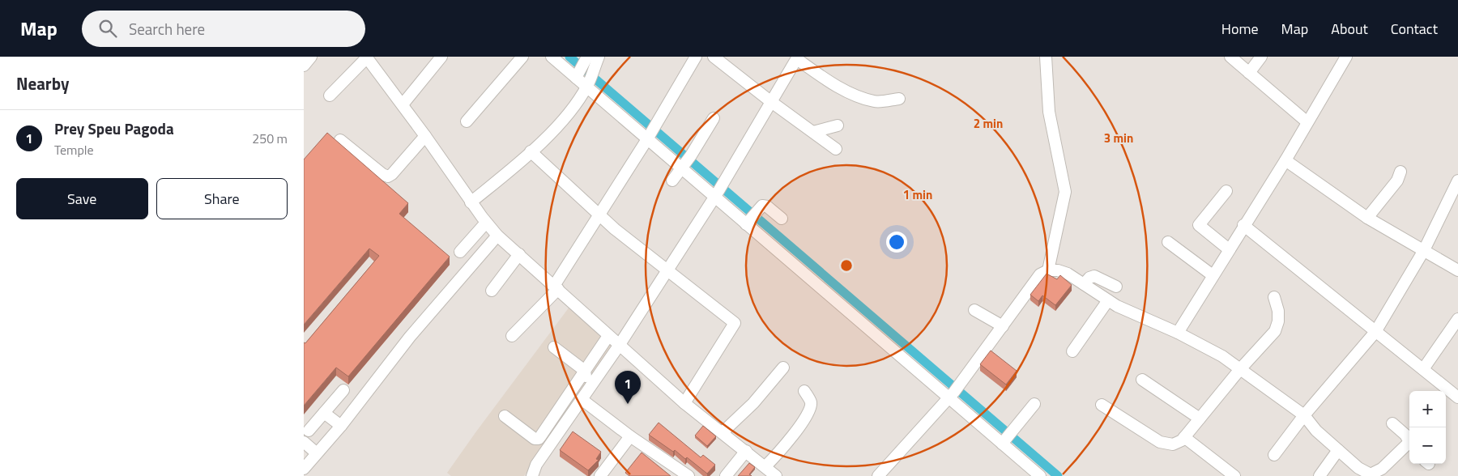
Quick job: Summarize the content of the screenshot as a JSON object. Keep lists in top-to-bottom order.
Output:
{
  "page": {
    "header": "Map",
    "search": "Search here",
    "nav": [
      "Home",
      "Map",
      "About",
      "Contact"
    ],
    "heading": "Nearby",
    "list": [
      {
        "mark": "1",
        "name": "Prey Speu Pagoda",
        "note": "Temple",
        "value": "250 m"
      }
    ],
    "buttons": ["Save", "Share"],
    "pins": "1",
    "map_buttons": ["+", "−"]
  },
  "rings": ["2 min", "3 min", "1 min"]
}
